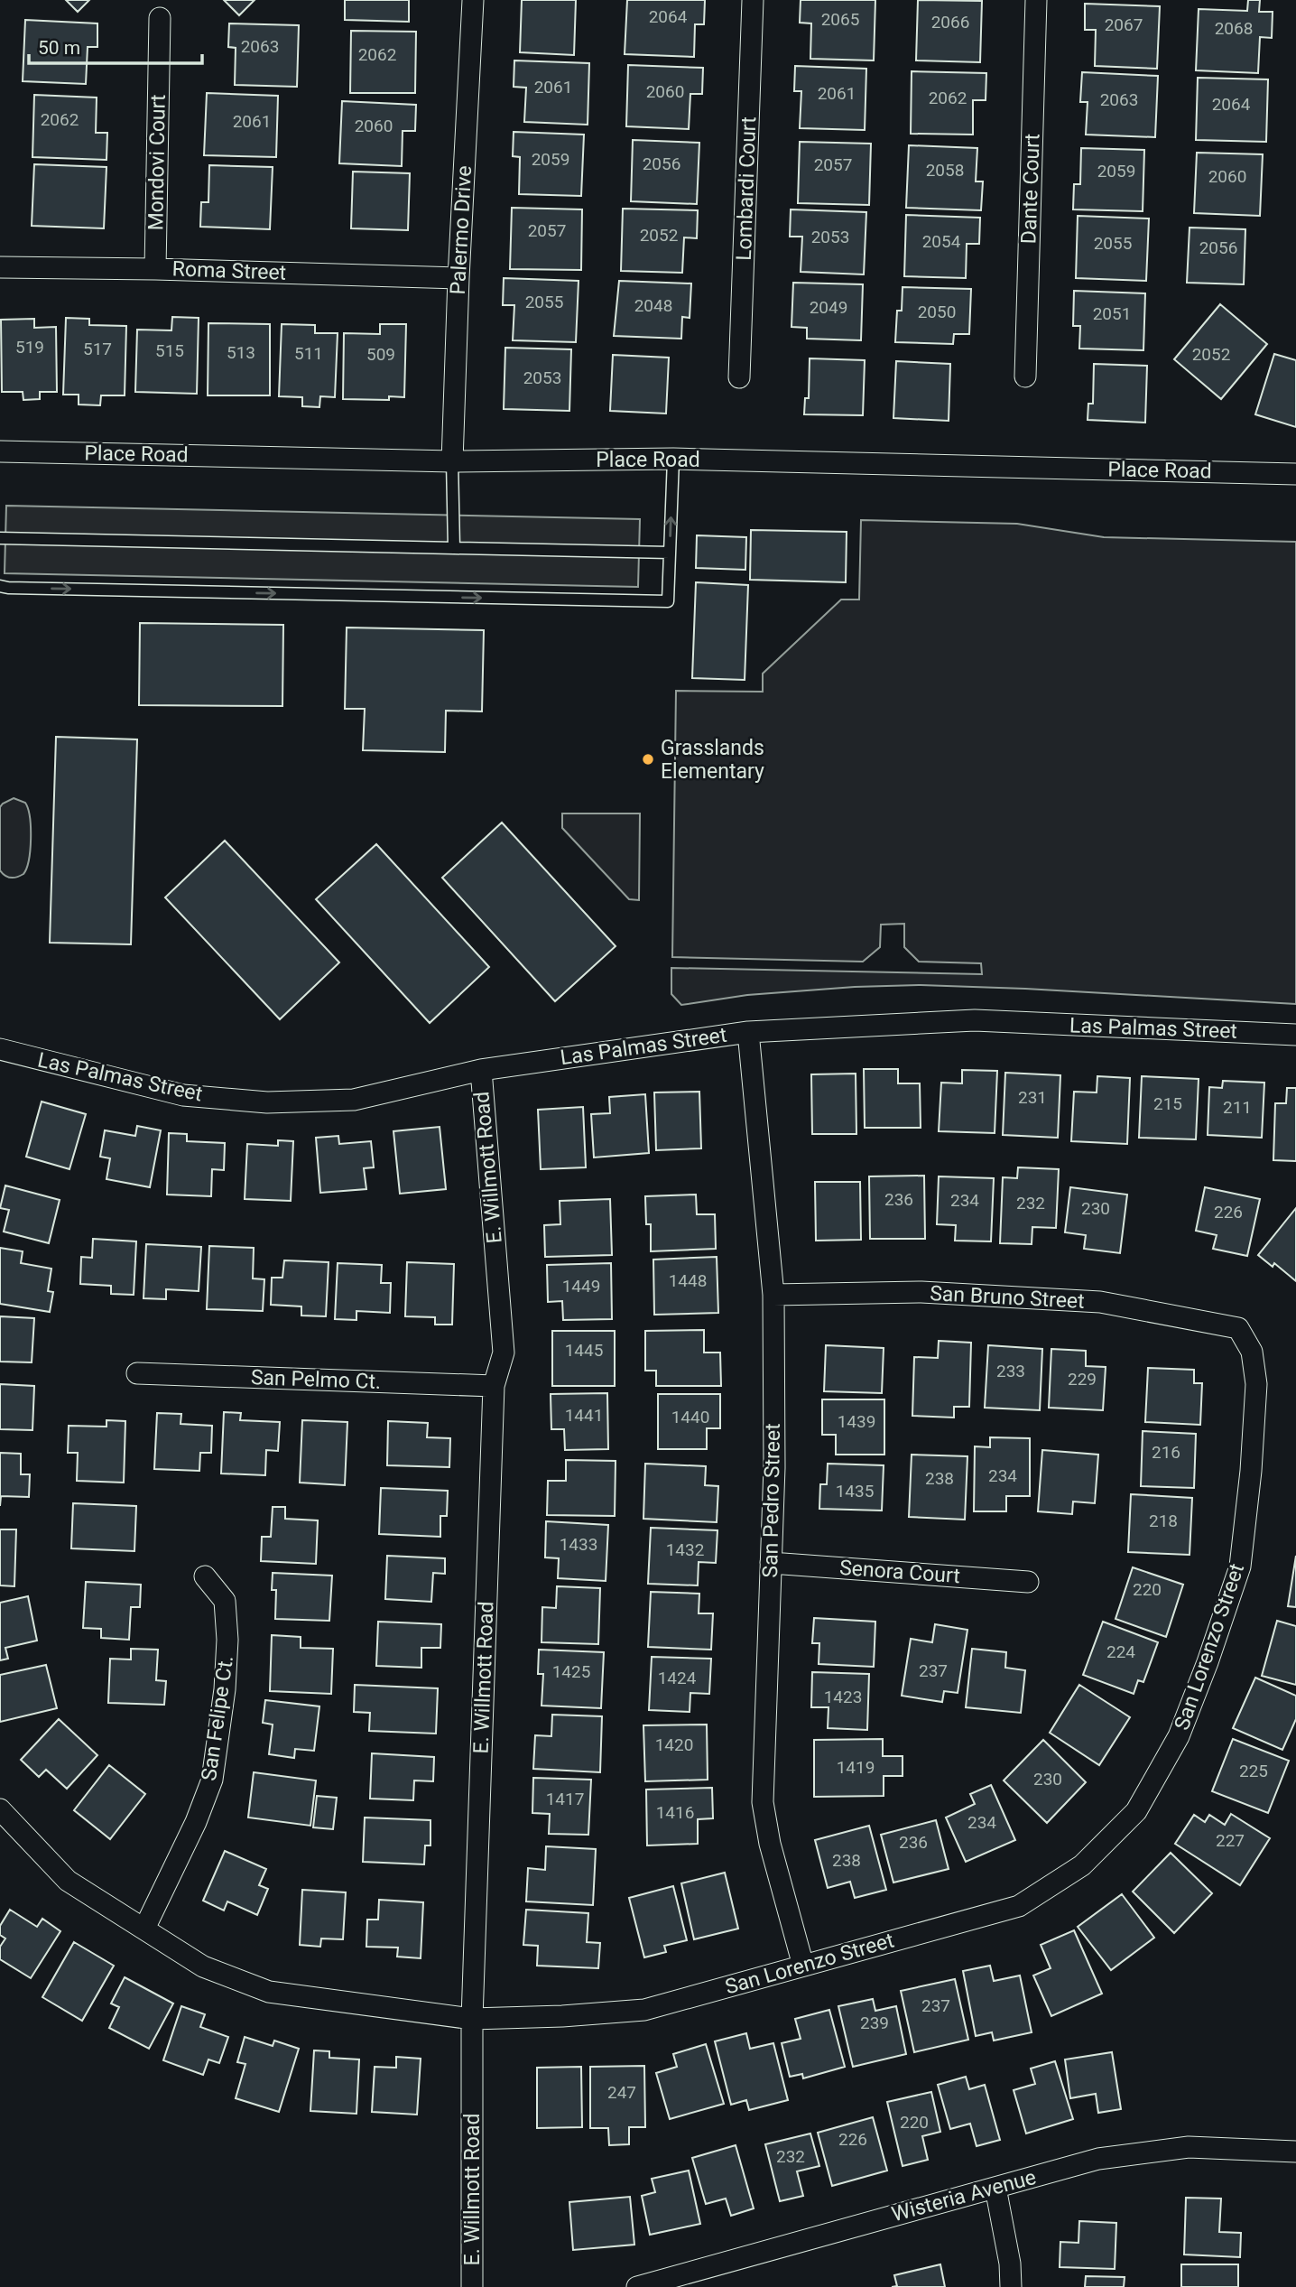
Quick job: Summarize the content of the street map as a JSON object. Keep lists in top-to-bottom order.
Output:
{
  "streets": {
    "street": [
      "Mondovi Court",
      "Lombardi Court",
      "Dante Court",
      "Palermo Drive",
      "Roma Street",
      "Place Road",
      "Las Palmas Street",
      "E. Willmott Road",
      "San Bruno Street",
      "San Pelmo Ct.",
      "San Pedro Street",
      "Senora Court",
      "San Lorenzo Street",
      "San Felipe Ct.",
      "Wisteria Avenue"
    ]
  },
  "crossings": [
    ["Mondovi Court", "Roma Street"],
    ["Palermo Drive", "Roma Street"],
    ["Palermo Drive", "Place Road"],
    ["Las Palmas Street", "E. Willmott Road"],
    ["Las Palmas Street", "San Pedro Street"],
    ["E. Willmott Road", "San Pelmo Ct."],
    ["E. Willmott Road", "San Lorenzo Street"],
    ["San Bruno Street", "San Pedro Street"],
    ["San Bruno Street", "San Lorenzo Street"],
    ["San Pedro Street", "Senora Court"],
    ["San Pedro Street", "San Lorenzo Street"],
    ["San Lorenzo Street", "San Felipe Ct."]
  ],
  "places": ["Grasslands Elementary"],
  "house_numbers": [
    "2064",
    "2065",
    "2066",
    "2067",
    "2068",
    "2063",
    "2062",
    "2061",
    "2060",
    "2061",
    "2062",
    "2063",
    "2064",
    "2062",
    "2061",
    "2060",
    "2059",
    "2056",
    "2057",
    "2058",
    "2059",
    "2060",
    "2057",
    "2052",
    "2053",
    "2054",
    "2055",
    "2056",
    "2055",
    "2048",
    "2049",
    "2050",
    "2051",
    "519",
    "517",
    "515",
    "513",
    "511",
    "509",
    "2052",
    "2053",
    "231",
    "215",
    "211",
    "236",
    "234",
    "232",
    "230",
    "226",
    "1448",
    "1449",
    "1445",
    "233",
    "229",
    "1441",
    "1440",
    "1439",
    "216",
    "234",
    "238",
    "1435",
    "218",
    "1433",
    "1432",
    "220",
    "224",
    "237",
    "1425",
    "1424",
    "1423",
    "1420",
    "1419",
    "225",
    "230",
    "1417",
    "1416",
    "234",
    "227",
    "236",
    "238",
    "237",
    "239",
    "247",
    "220",
    "226",
    "232"
  ],
  "scale_bar": "50 m"
}
